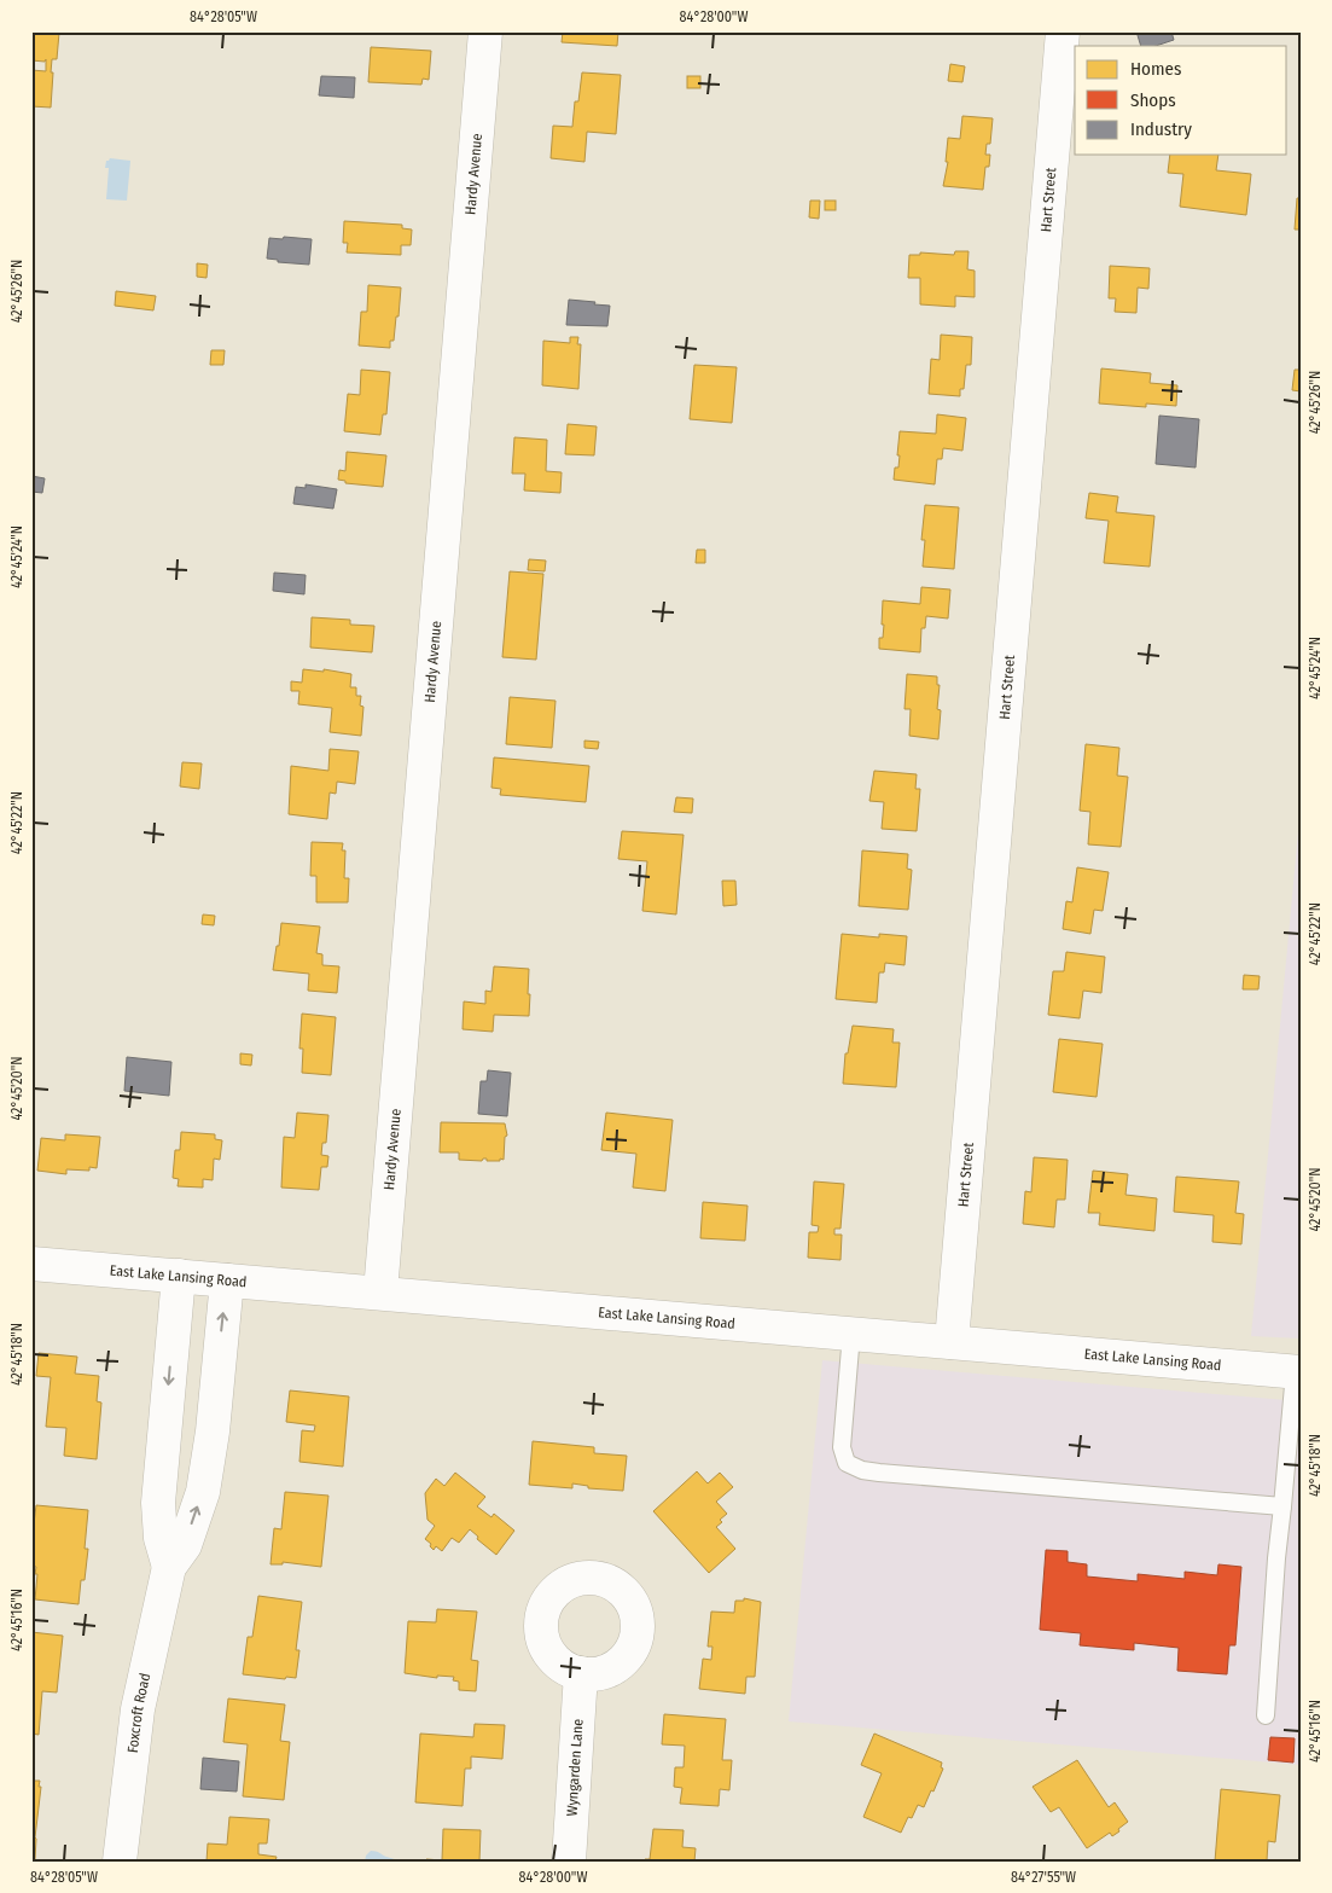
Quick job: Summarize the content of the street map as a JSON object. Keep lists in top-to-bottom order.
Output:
{
  "streets": {
    "street": [
      "Hardy Avenue",
      "Hart Street",
      "East Lake Lansing Road",
      "Foxcroft Road",
      "Wyngarden Lane"
    ]
  },
  "crossings": [
    ["Hardy Avenue", "East Lake Lansing Road"],
    ["Hart Street", "East Lake Lansing Road"],
    ["East Lake Lansing Road", "Foxcroft Road"]
  ],
  "legend": ["Homes", "Shops", "Industry"],
  "coordinates": [
    "84°28'05\"W",
    "84°28'00\"W",
    "42°45'26\"N",
    "42°45'24\"N",
    "42°45'22\"N",
    "42°45'20\"N",
    "42°45'18\"N",
    "42°45'16\"N",
    "84°27'55\"W"
  ]
}
